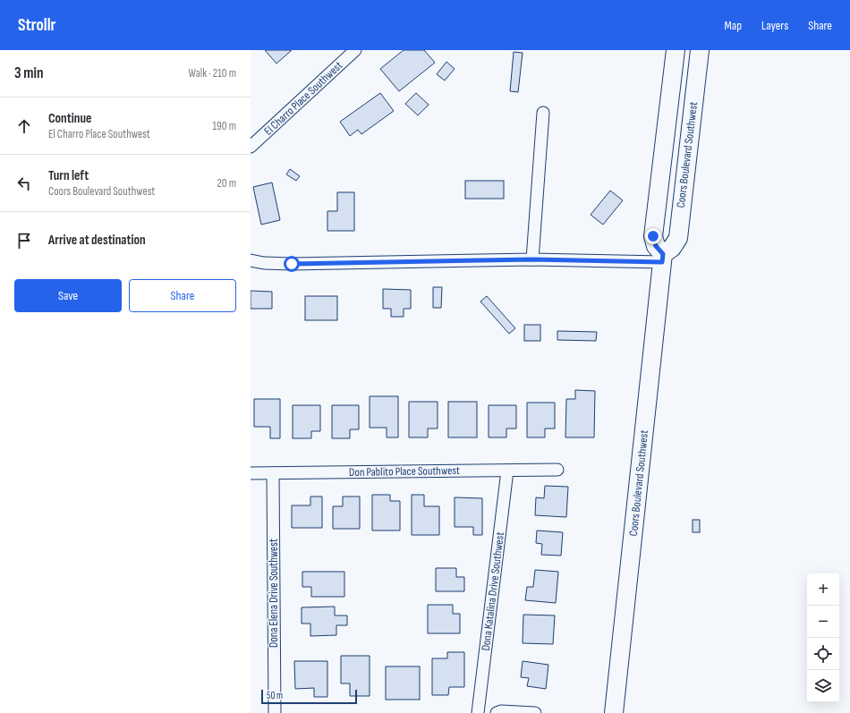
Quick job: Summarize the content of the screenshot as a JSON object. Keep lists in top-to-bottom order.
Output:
{
  "streets": {
    "main road": ["Coors Boulevard Southwest"],
    "street": [
      "El Charro Place Southwest",
      "Don Pablito Place Southwest",
      "Dona Katalina Drive Southwest",
      "Dona Elena Drive Southwest"
    ]
  },
  "crossings": [
    ["Don Pablito Place Southwest", "Dona Katalina Drive Southwest"],
    ["Don Pablito Place Southwest", "Dona Elena Drive Southwest"]
  ],
  "scale_bar": "50 m",
  "page": {
    "header": "Strollr",
    "nav": ["Map", "Layers", "Share"],
    "heading": ["3 min", "Walk · 210 m"],
    "list": [
      ["Continue", "El Charro Place Southwest", "190 m"],
      ["Turn left", "Coors Boulevard Southwest", "20 m"],
      "Arrive at destination"
    ],
    "buttons": ["Save", "Share"],
    "map_buttons": ["+", "−"],
    "scale": "50 m"
  }
}
